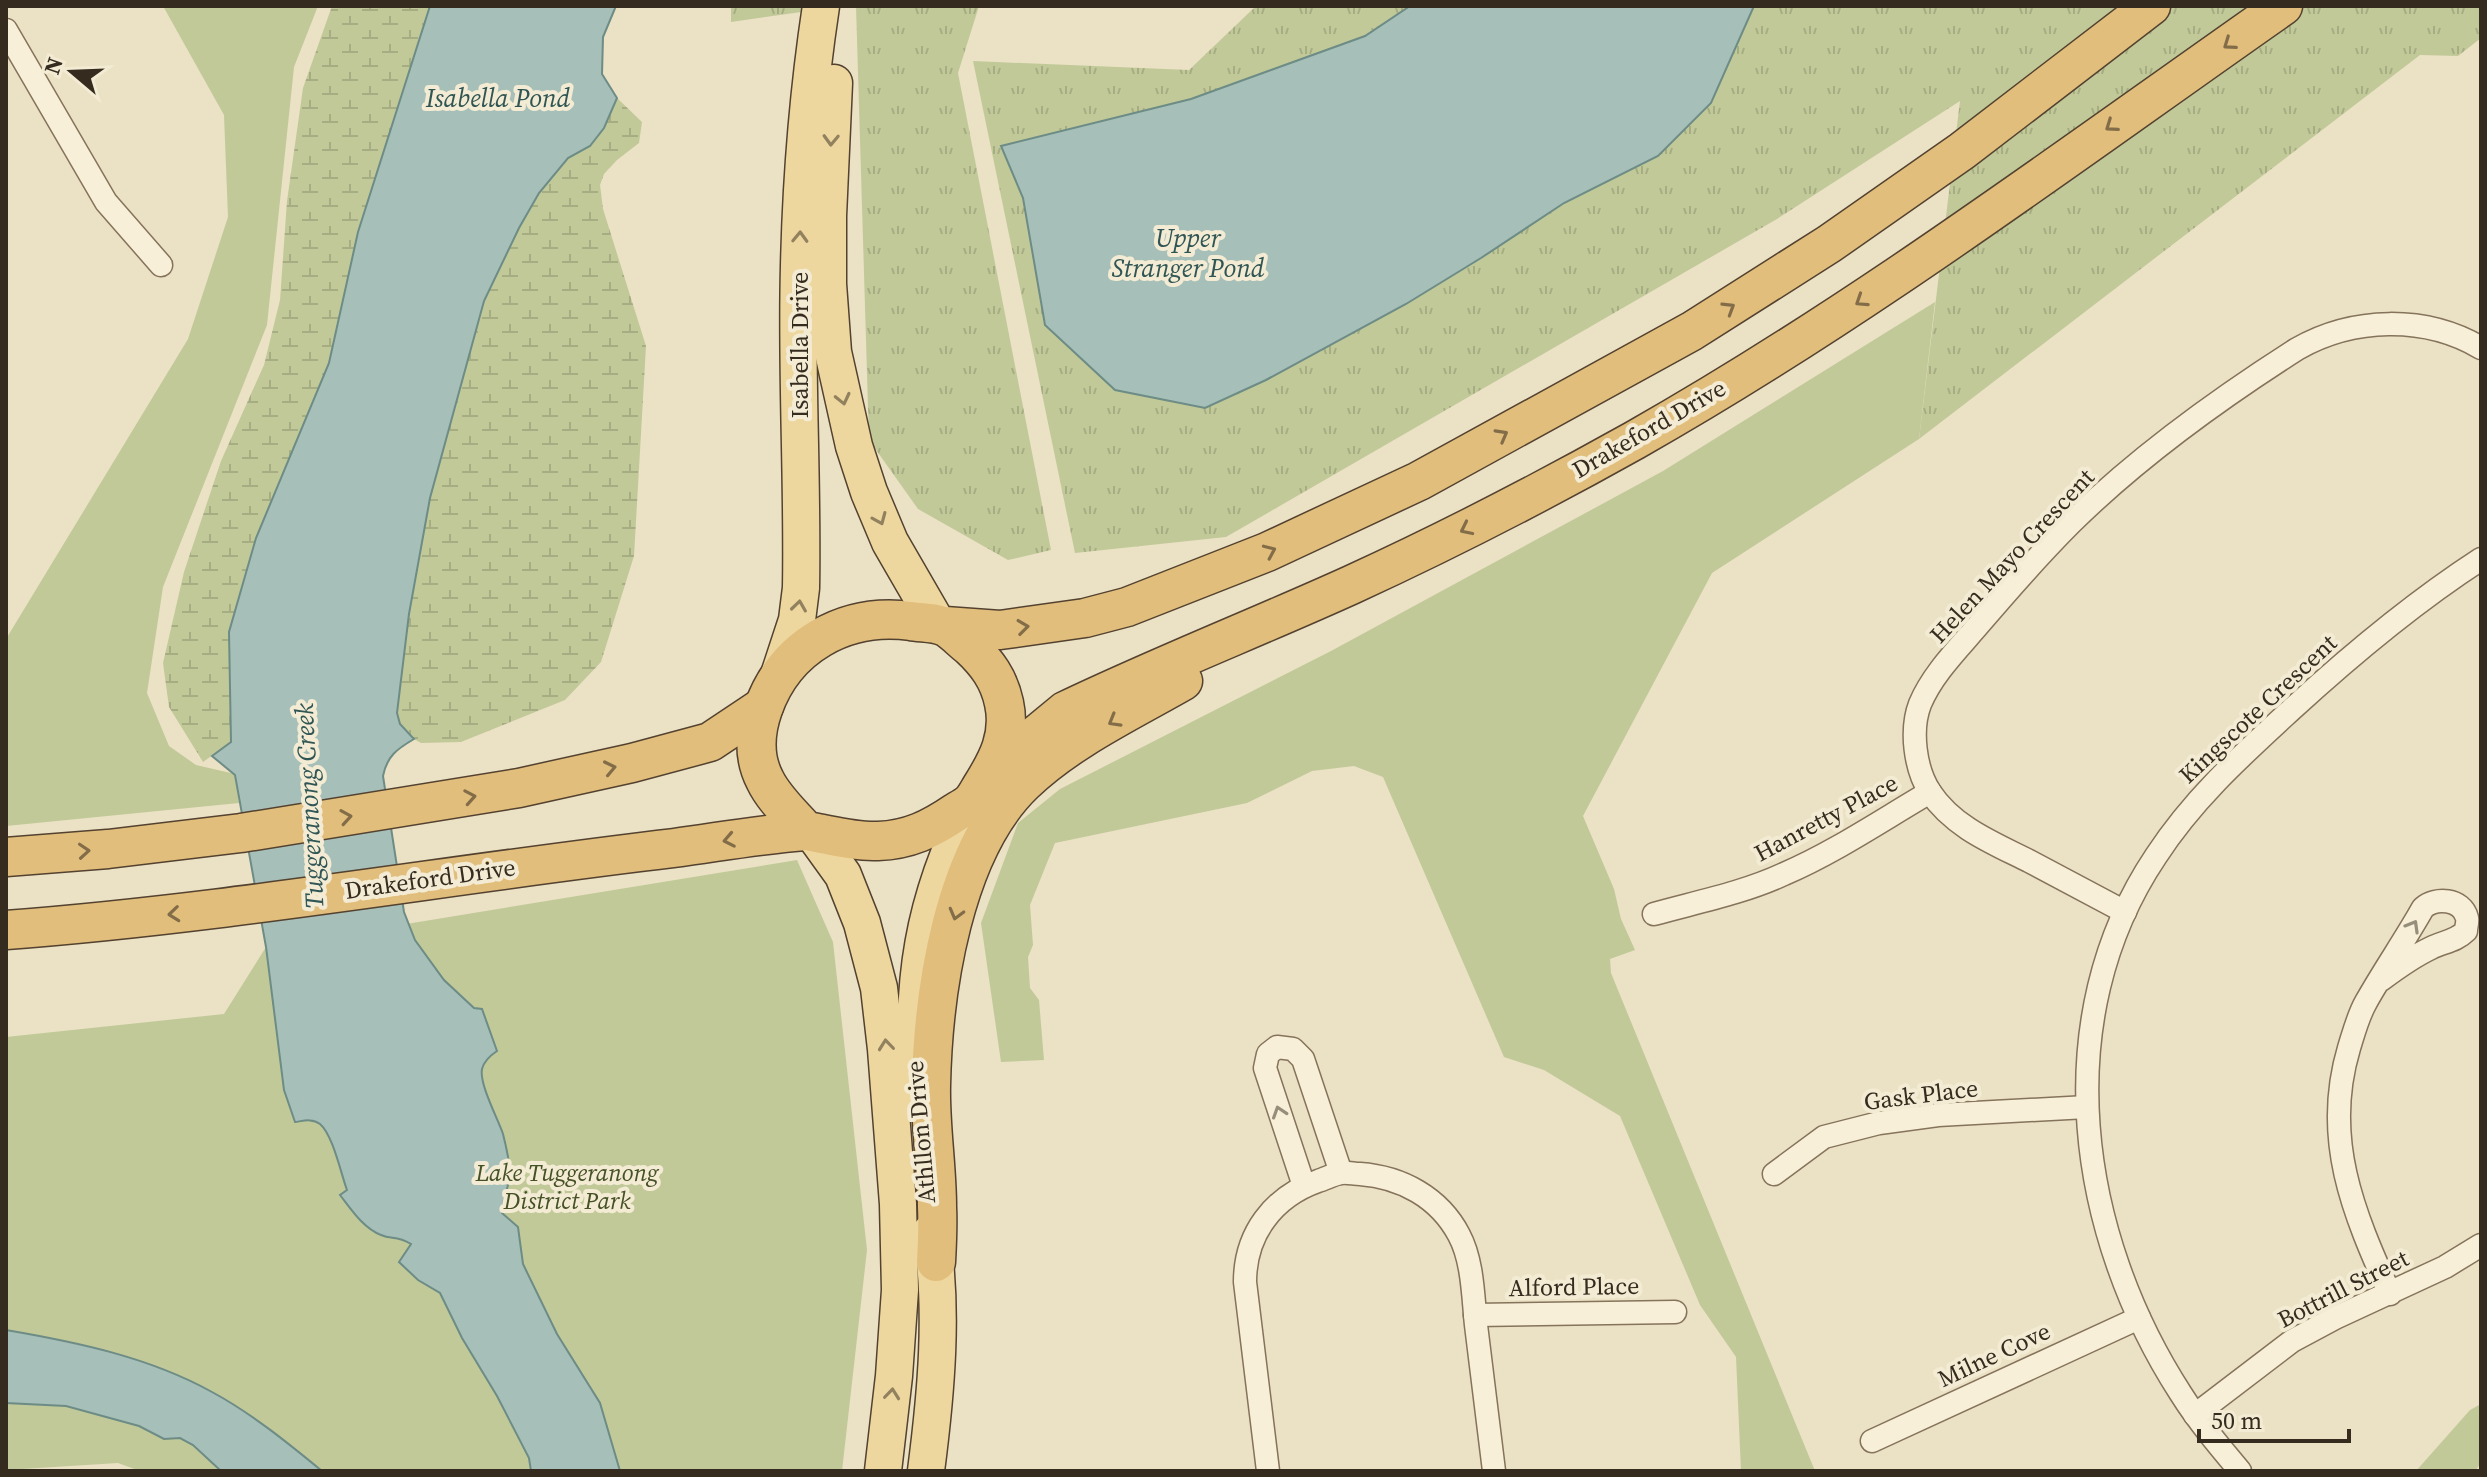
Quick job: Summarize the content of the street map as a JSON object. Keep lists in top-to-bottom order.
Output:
{
  "streets": {
    "highway": ["Drakeford Drive"],
    "main road": ["Isabella Drive", "Athllon Drive"],
    "street": [
      "Helen Mayo Crescent",
      "Kingscote Crescent",
      "Hanretty Place",
      "Gask Place",
      "Alford Place",
      "Bottrill Street",
      "Milne Cove"
    ]
  },
  "crossings": [
    ["Isabella Drive", "Drakeford Drive"],
    ["Isabella Drive", "Athllon Drive"],
    ["Drakeford Drive", "Athllon Drive"],
    ["Helen Mayo Crescent", "Kingscote Crescent"],
    ["Helen Mayo Crescent", "Hanretty Place"],
    ["Kingscote Crescent", "Gask Place"],
    ["Kingscote Crescent", "Bottrill Street"],
    ["Kingscote Crescent", "Milne Cove"]
  ],
  "water": ["Isabella Pond", "Upper Stranger Pond", "Tuggeranong Creek"],
  "parks": ["Lake Tuggeranong District Park"],
  "scale_bar": "50 m",
  "north": "left"
}
